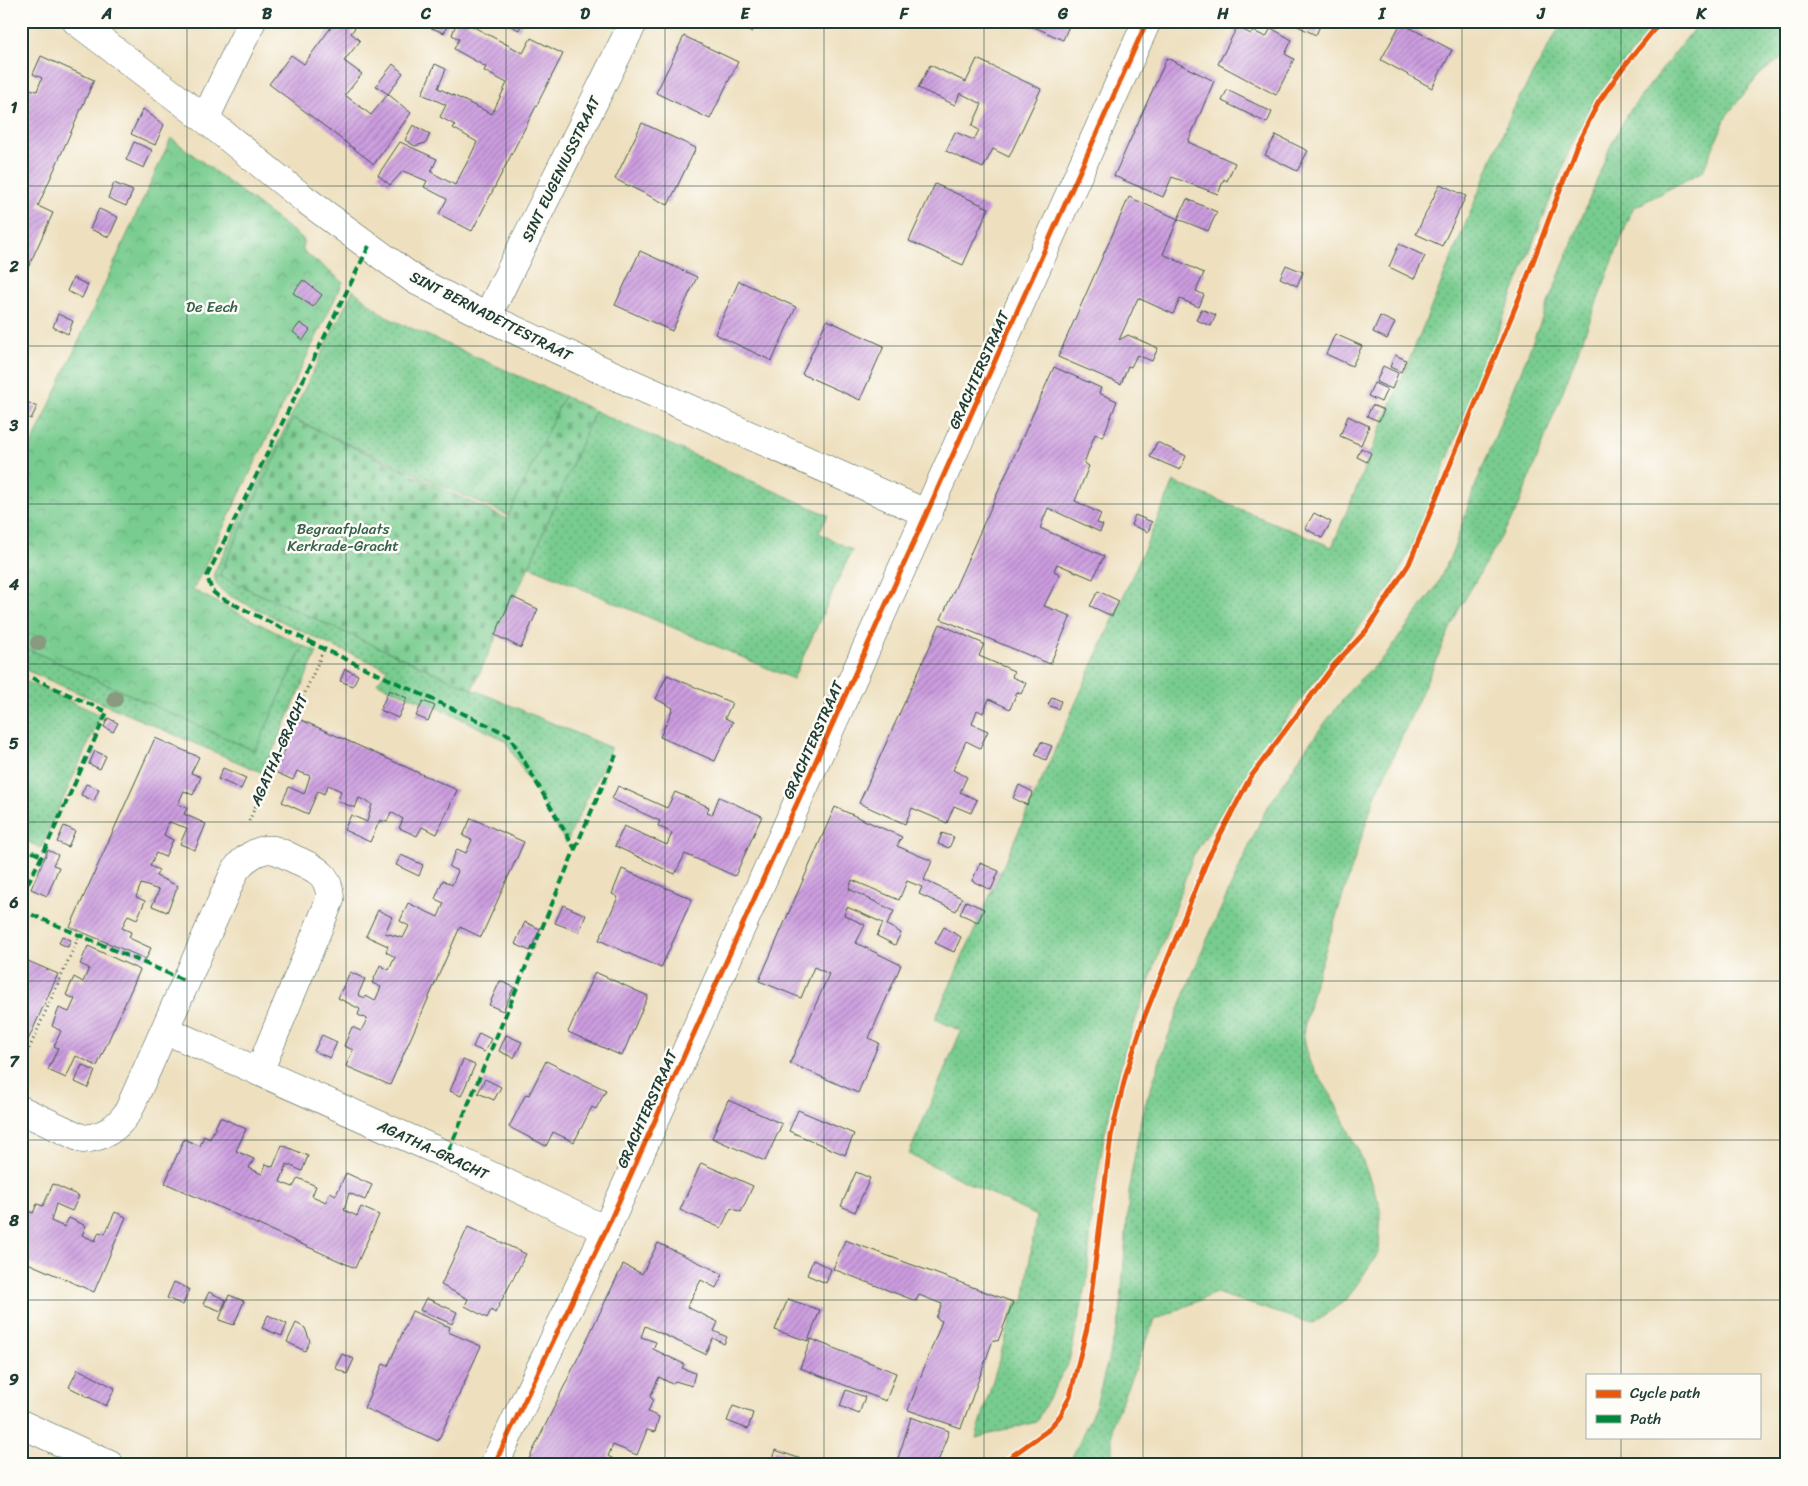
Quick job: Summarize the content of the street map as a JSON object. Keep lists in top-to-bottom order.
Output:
{
  "streets": {
    "street": [
      "SINT EUGENIUSSTRAAT",
      "SINT BERNADETTESTRAAT",
      "GRACHTERSTRAAT",
      "AGATHA-GRACHT"
    ]
  },
  "crossings": [
    ["SINT EUGENIUSSTRAAT", "SINT BERNADETTESTRAAT"],
    ["SINT BERNADETTESTRAAT", "GRACHTERSTRAAT"],
    ["GRACHTERSTRAAT", "AGATHA-GRACHT"]
  ],
  "parks": ["De Eech", "Begraafplaats Kerkrade-Gracht"],
  "legend": ["Cycle path", "Path"],
  "grid": {
    "columns": [
      "A",
      "B",
      "C",
      "D",
      "E",
      "F",
      "G",
      "H",
      "I",
      "J",
      "K"
    ],
    "rows": [
      "1",
      "2",
      "3",
      "4",
      "5",
      "6",
      "7",
      "8",
      "9"
    ]
  }
}
